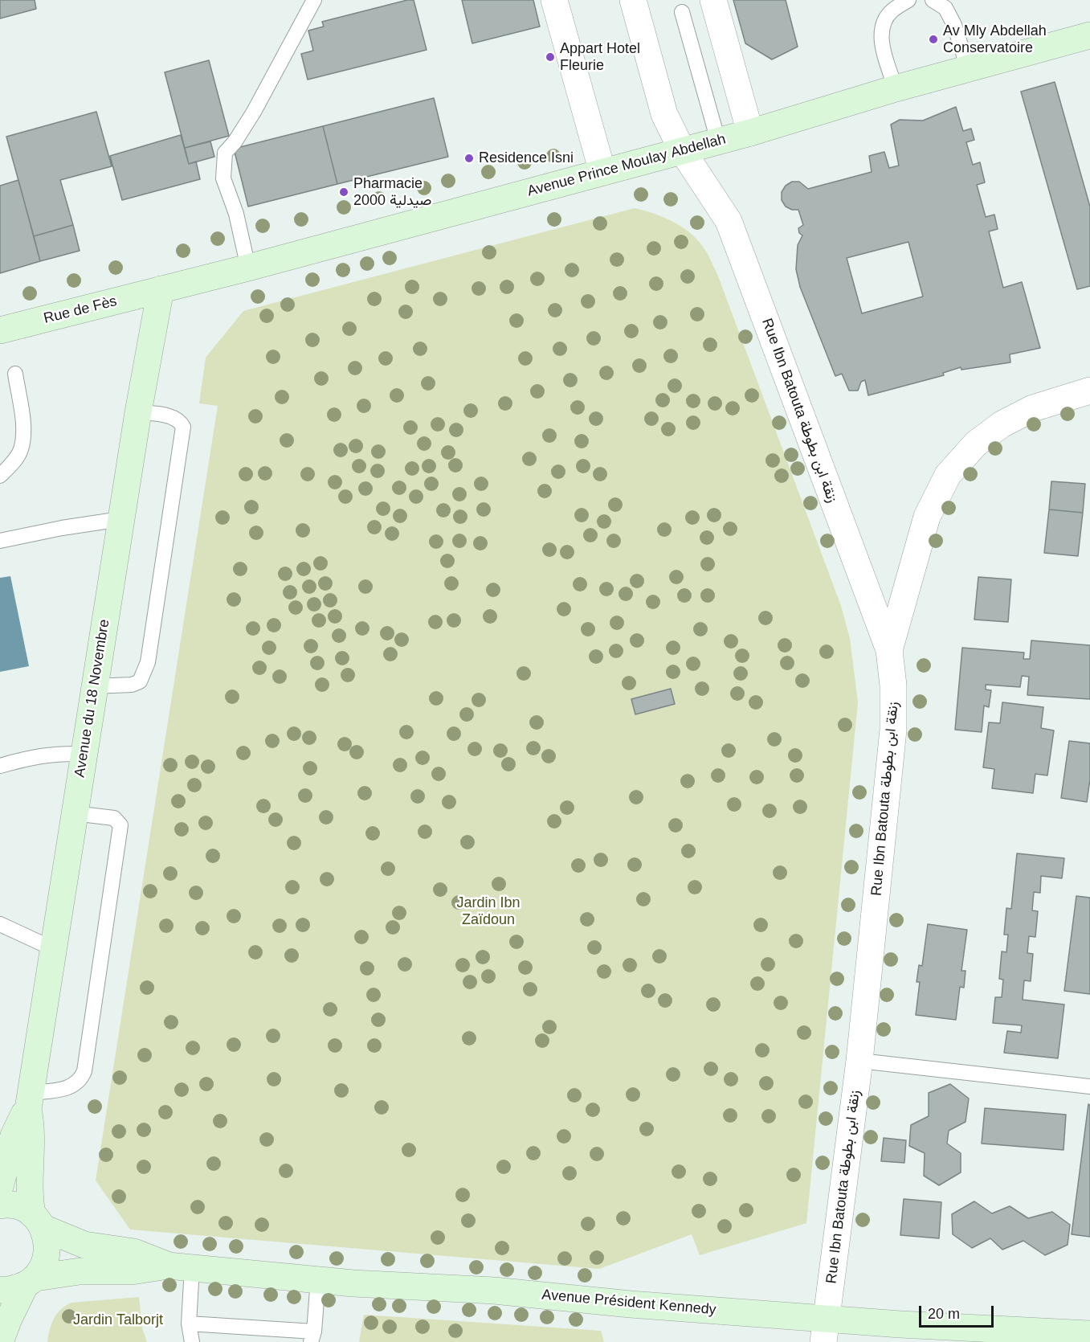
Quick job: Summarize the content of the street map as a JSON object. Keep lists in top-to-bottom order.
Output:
{
  "streets": {
    "street": [
      "Avenue Prince Moulay Abdellah",
      "Rue de Fès",
      "Rue Ibn Batouta زنقة ابن بطوطة",
      "Avenue du 18 Novembre",
      "Avenue Président Kennedy"
    ]
  },
  "crossings": [
    ["Avenue Prince Moulay Abdellah", "Rue de Fès"],
    ["Avenue Prince Moulay Abdellah", "Rue Ibn Batouta زنقة ابن بطوطة"],
    ["Avenue Prince Moulay Abdellah", "Avenue du 18 Novembre"],
    ["Rue de Fès", "Avenue du 18 Novembre"],
    ["Rue Ibn Batouta زنقة ابن بطوطة", "Avenue Président Kennedy"],
    ["Avenue du 18 Novembre", "Avenue Président Kennedy"]
  ],
  "parks": ["Jardin Ibn Zaïdoun", "Jardin Talborjt"],
  "places": [
    "Av Mly Abdellah Conservatoire",
    "Appart Hotel Fleurie",
    "Residence Isni",
    "Pharmacie 2000 صيدلية"
  ],
  "scale_bar": "20 m"
}
